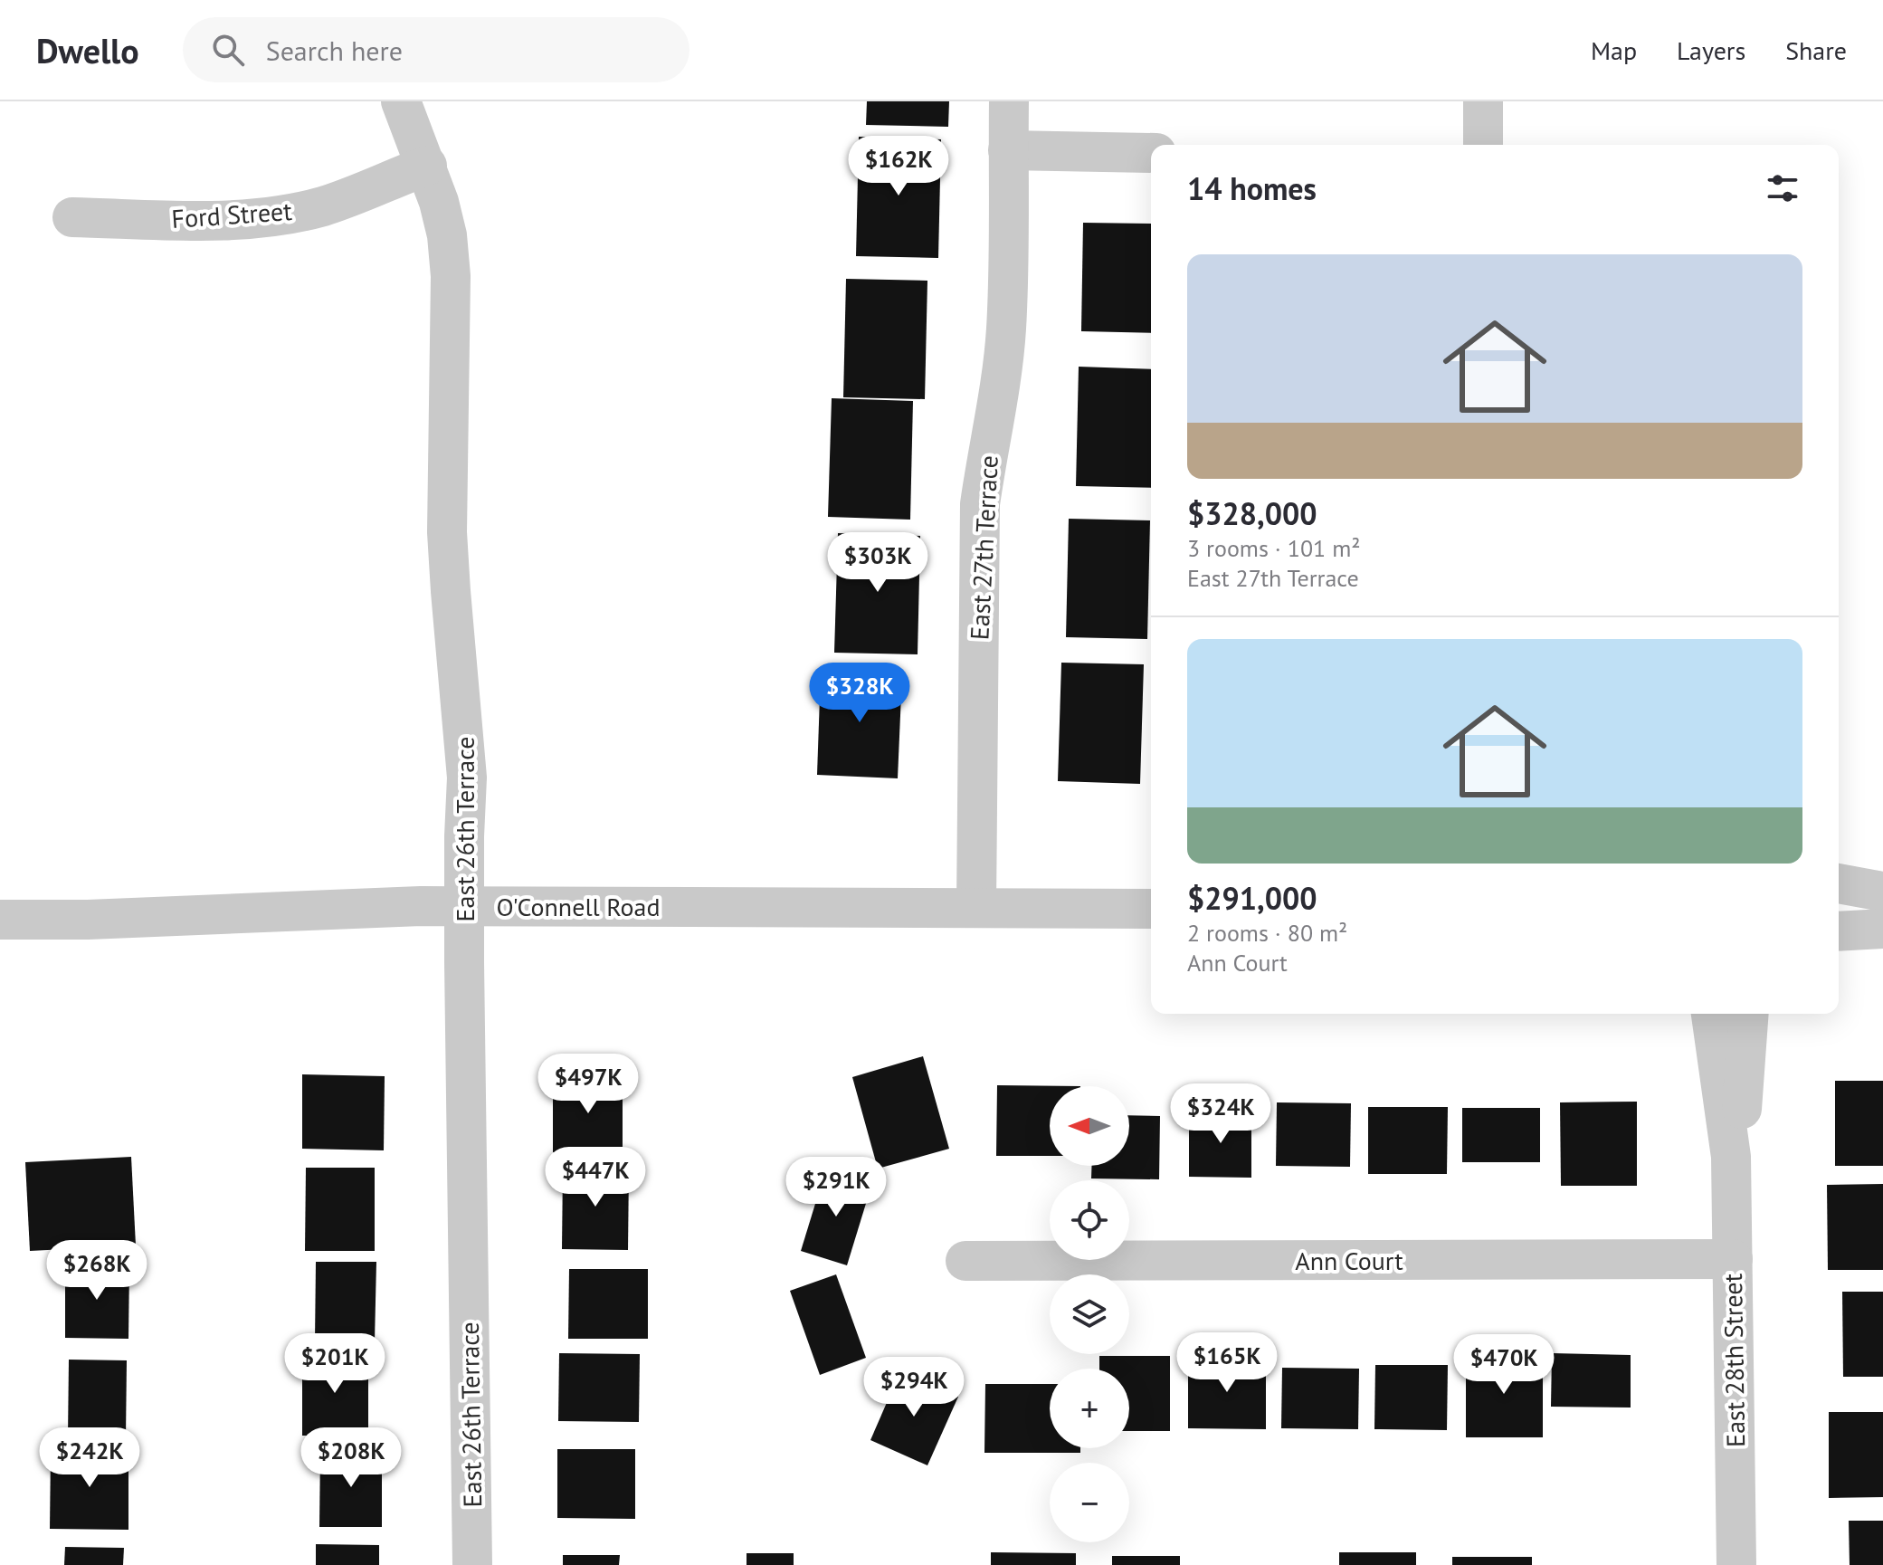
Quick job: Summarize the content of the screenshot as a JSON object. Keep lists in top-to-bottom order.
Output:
{
  "streets": {
    "street": [
      "Ford Street",
      "East 27th Terrace",
      "East 26th Terrace",
      "O'Connell Road",
      "Ann Court",
      "East 28th Street"
    ]
  },
  "crossings": [
    ["Ford Street", "East 26th Terrace"],
    ["East 27th Terrace", "O'Connell Road"],
    ["East 26th Terrace", "O'Connell Road"],
    ["Ann Court", "East 28th Street"]
  ],
  "north": "left",
  "page": {
    "header": "Dwello",
    "search": "Search here",
    "nav": ["Map", "Layers", "Share"],
    "price": [
      "$162K",
      "$303K",
      "$328K",
      "$497K",
      "$324K",
      "$447K",
      "$291K",
      "$268K",
      "$165K",
      "$201K",
      "$470K",
      "$294K",
      "$242K",
      "$208K"
    ],
    "heading": "14 homes",
    "list": [
      {
        "name": "$328,000",
        "note": "3 rooms · 101 m² · East 27th Terrace"
      },
      {
        "name": "$291,000",
        "note": "2 rooms · 80 m² · Ann Court"
      }
    ],
    "map_buttons": ["+", "−"]
  }
}
